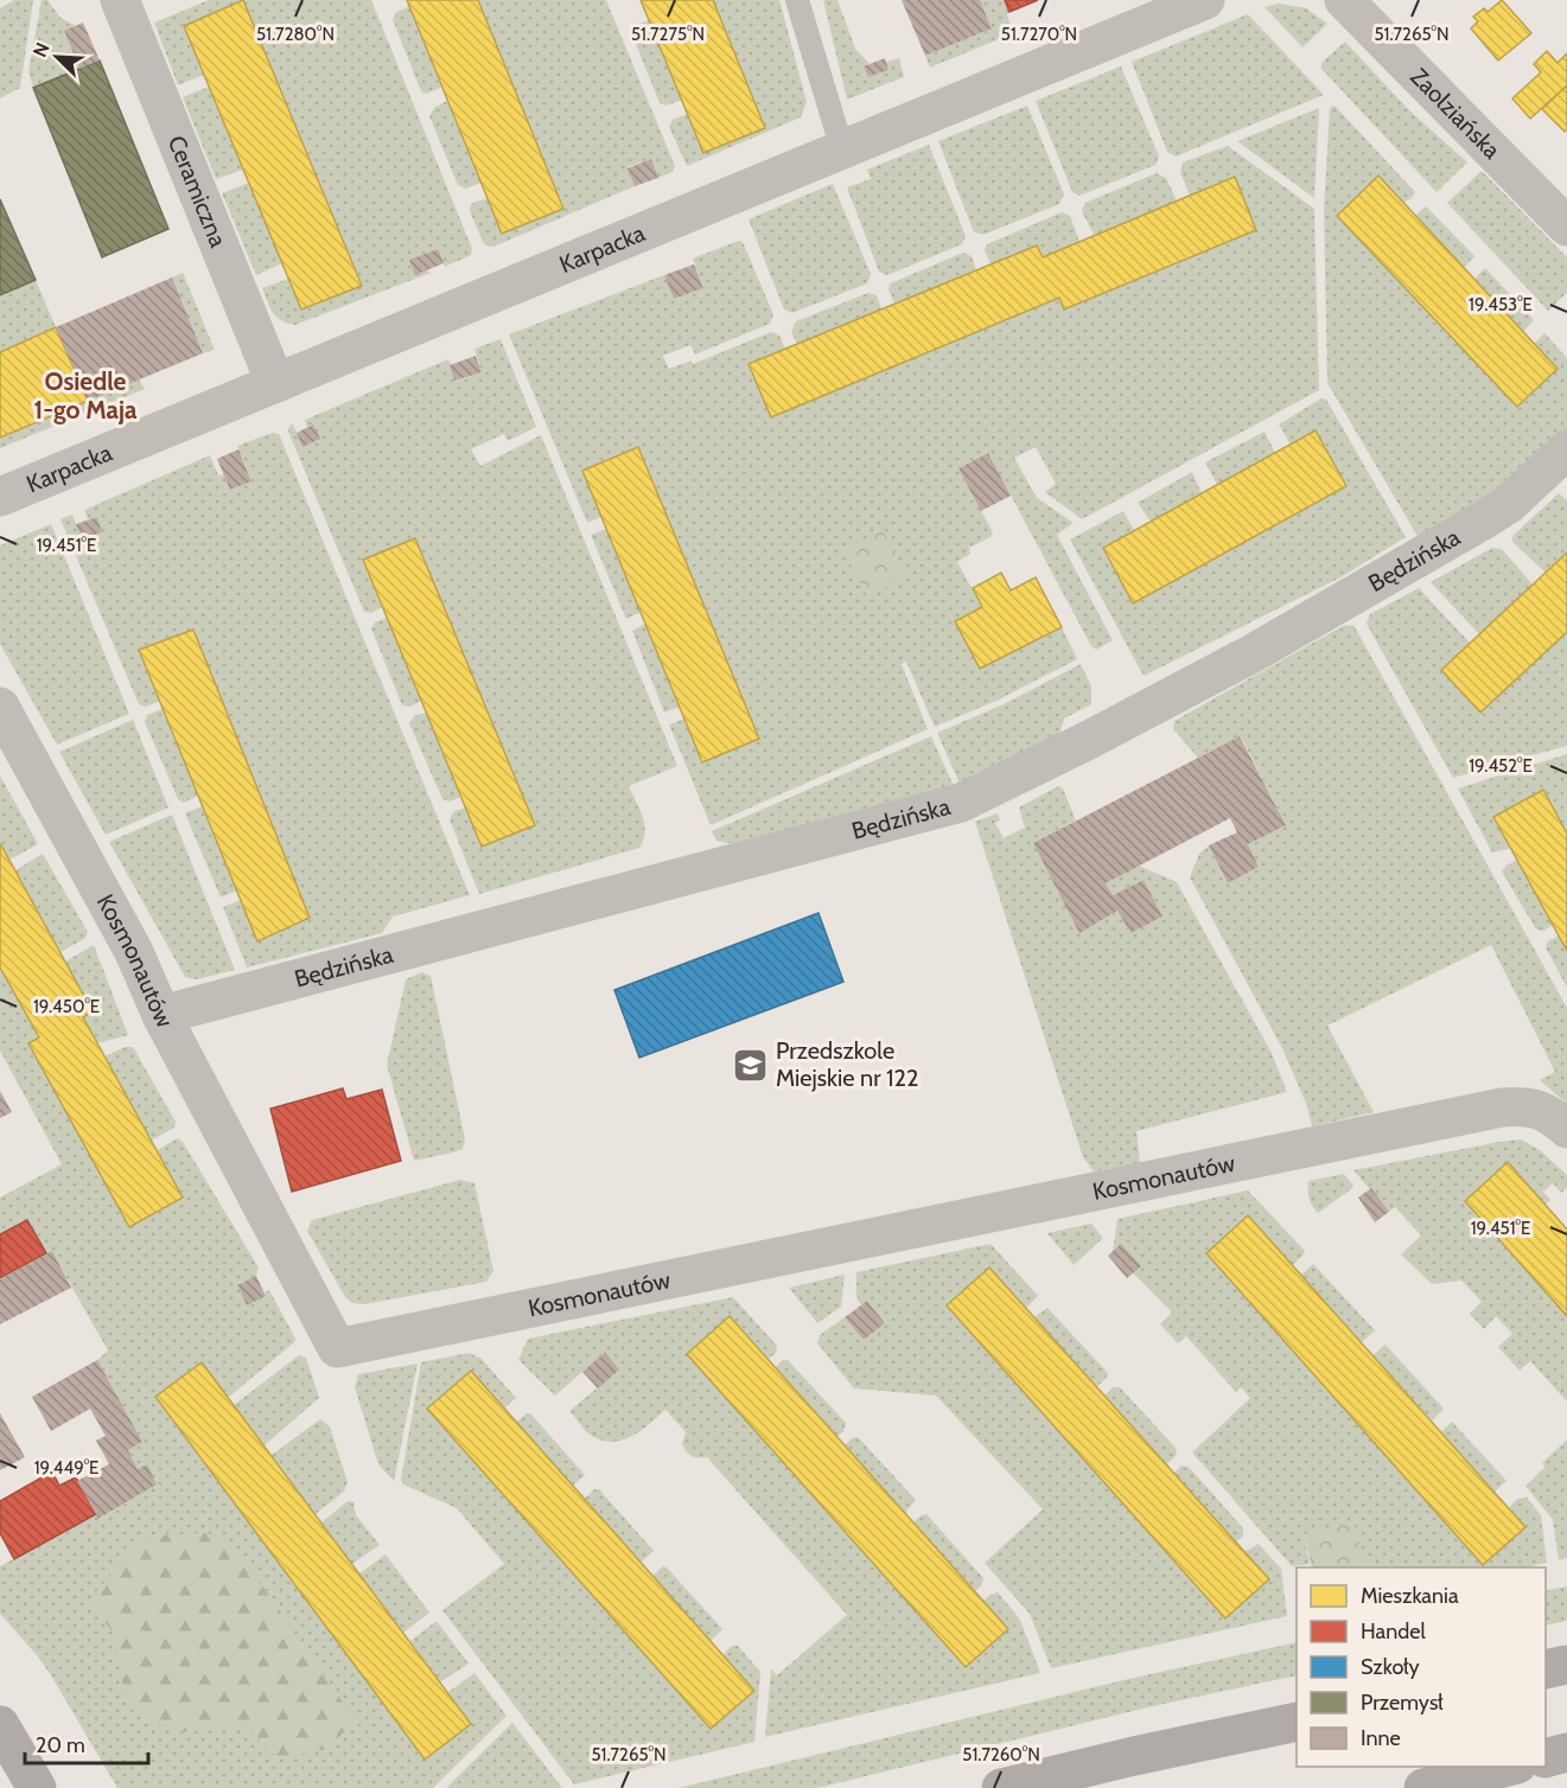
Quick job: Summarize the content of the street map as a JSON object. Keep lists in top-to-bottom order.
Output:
{
  "streets": {
    "street": [
      "Zaolziańska",
      "Ceramiczna",
      "Karpacka",
      "Będzińska",
      "Kosmonautów"
    ]
  },
  "crossings": [
    ["Ceramiczna", "Karpacka"],
    ["Będzińska", "Kosmonautów"]
  ],
  "districts": ["Osiedle 1-go Maja"],
  "places": {
    "school or university": ["Przedszkole Miejskie nr 122"]
  },
  "legend": [
    "Mieszkania",
    "Handel",
    "Szkoły",
    "Przemysł",
    "Inne"
  ],
  "scale_bar": "20 m",
  "north": "top left",
  "coordinates": [
    "51.7270°N",
    "51.7265°N",
    "51.7280°N",
    "51.7275°N",
    "19.453°E",
    "19.451°E",
    "19.452°E",
    "19.450°E",
    "19.449°E",
    "51.7260°N"
  ]
}
